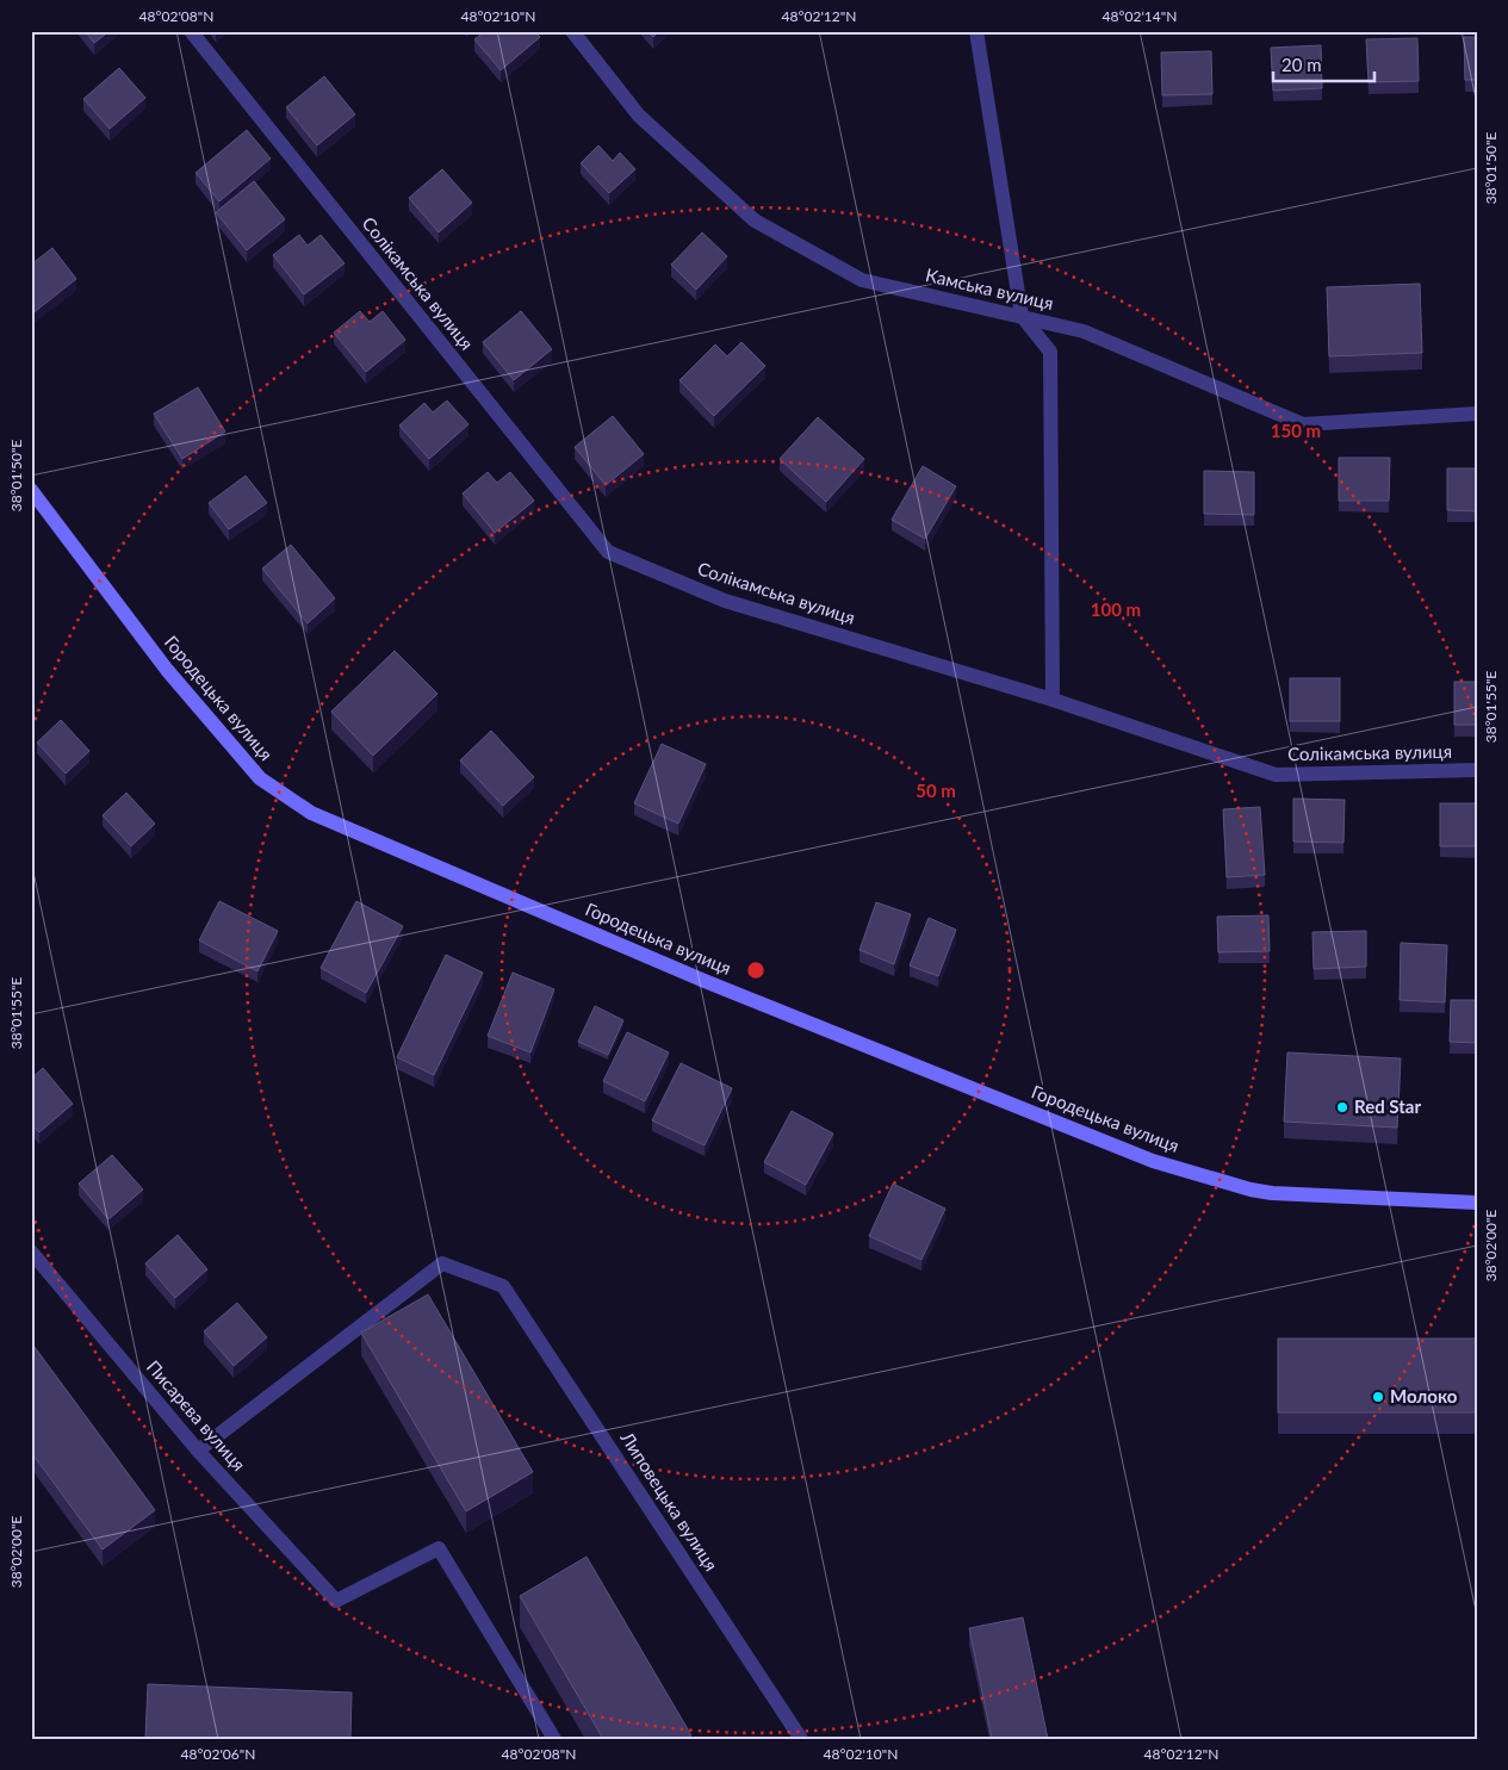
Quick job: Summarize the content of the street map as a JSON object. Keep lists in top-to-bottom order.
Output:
{
  "streets": {
    "main road": ["Городецька вулиця"],
    "street": [
      "Солікамська вулиця",
      "Камська вулиця",
      "Писарєва вулиця",
      "Липовецька вулиця"
    ]
  },
  "crossings": [
    ["Писарєва вулиця", "Липовецька вулиця"]
  ],
  "places": ["Red Star", "Молоко"],
  "scale_bar": "20 m",
  "coordinates": [
    "48°02'08\"N",
    "48°02'10\"N",
    "48°02'12\"N",
    "48°02'14\"N",
    "38°01'50\"E",
    "38°01'55\"E",
    "38°02'00\"E",
    "48°02'06\"N"
  ],
  "rings": ["150 m", "100 m", "50 m"]
}
